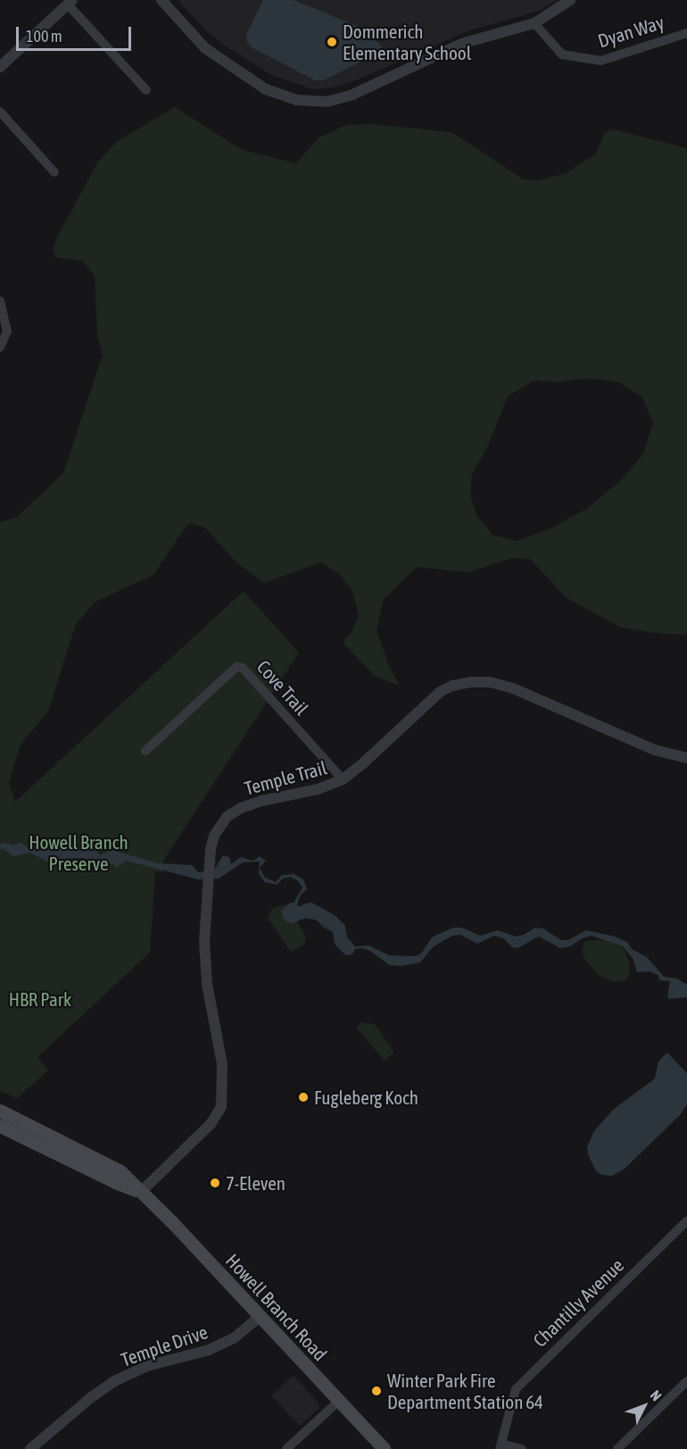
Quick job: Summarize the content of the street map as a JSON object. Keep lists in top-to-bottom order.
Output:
{
  "streets": {
    "main road": ["Howell Branch Road"],
    "street": [
      "Dyan Way",
      "Cove Trail",
      "Temple Trail",
      "Chantilly Avenue",
      "Temple Drive"
    ]
  },
  "crossings": [
    ["Cove Trail", "Temple Trail"],
    ["Temple Trail", "Howell Branch Road"],
    ["Howell Branch Road", "Temple Drive"]
  ],
  "parks": ["Howell Branch Preserve", "HBR Park"],
  "places": [
    "Dommerich Elementary School",
    "Fugleberg Koch",
    "7-Eleven",
    "Winter Park Fire Department Station 64"
  ],
  "scale_bar": "100 m",
  "north": "top right"
}
